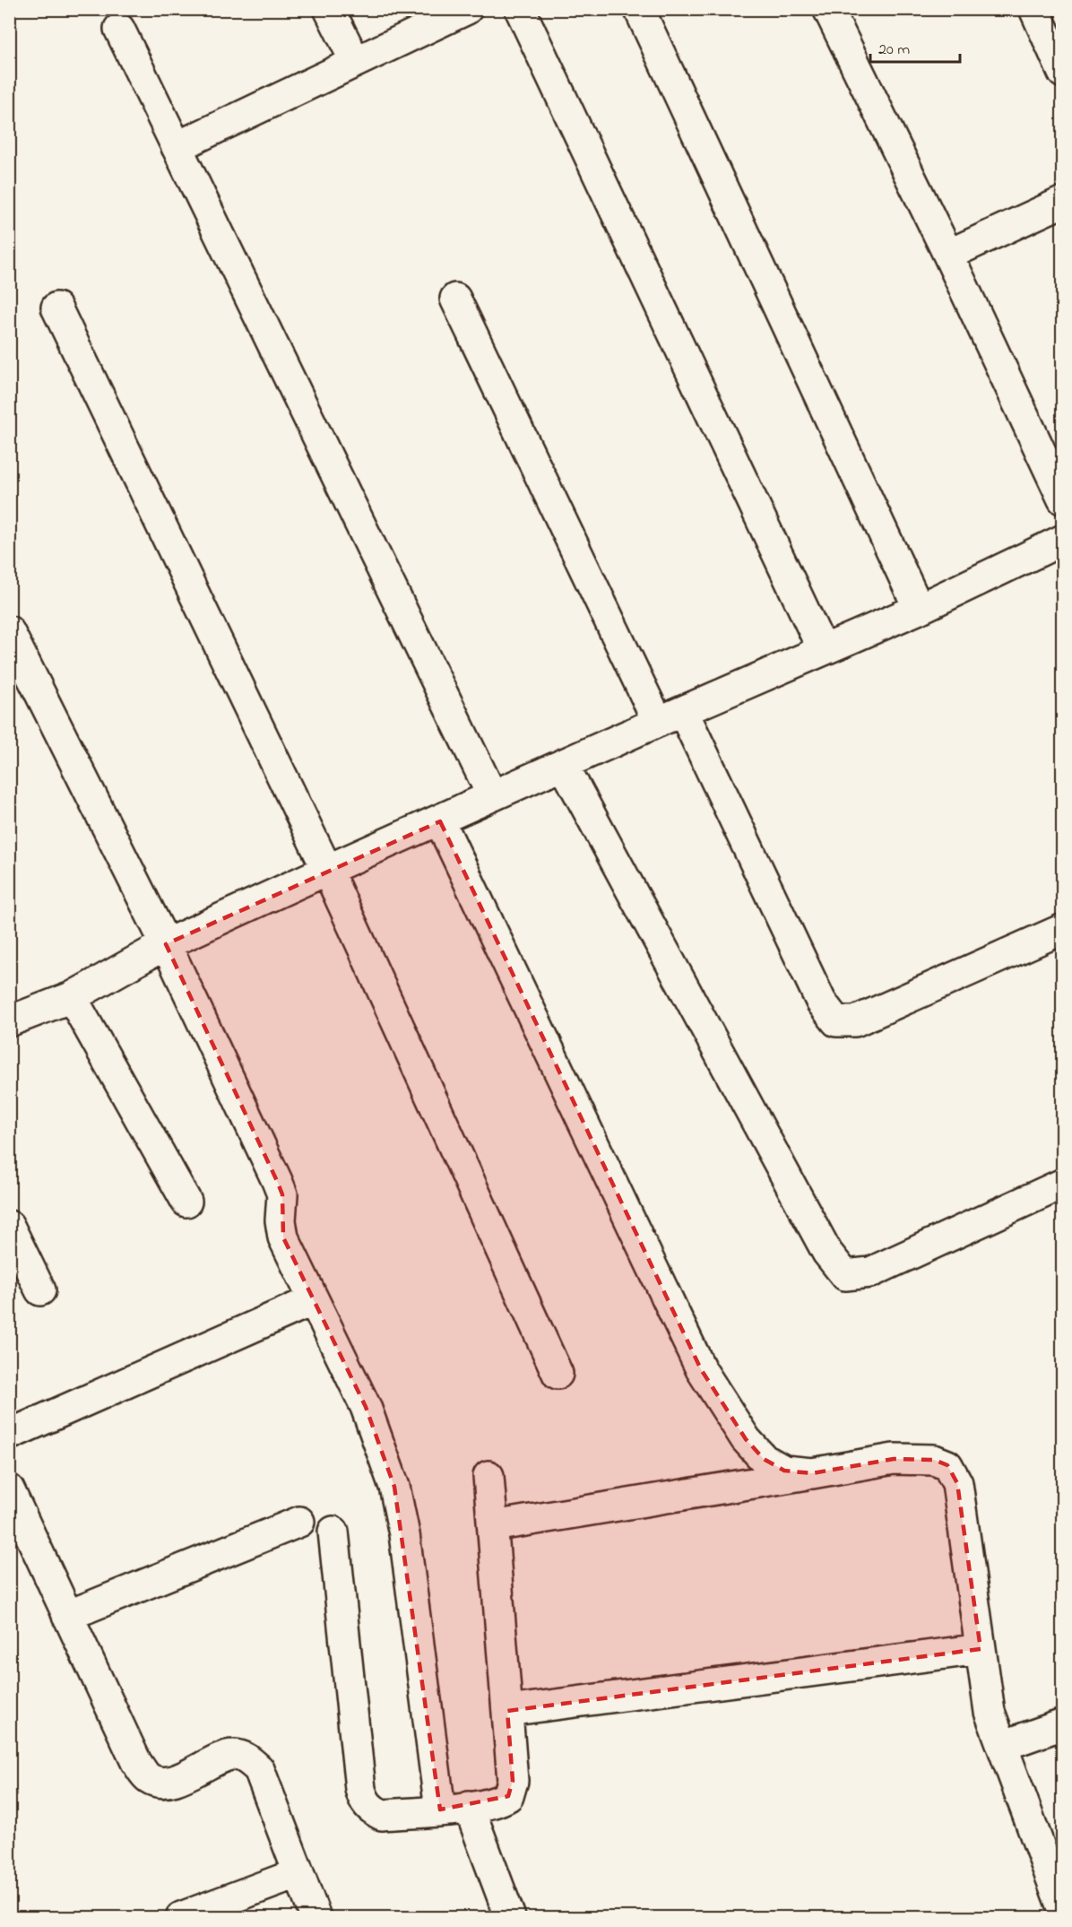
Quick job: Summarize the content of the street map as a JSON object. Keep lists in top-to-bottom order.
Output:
{
  "scale_bar": "20 m"
}
